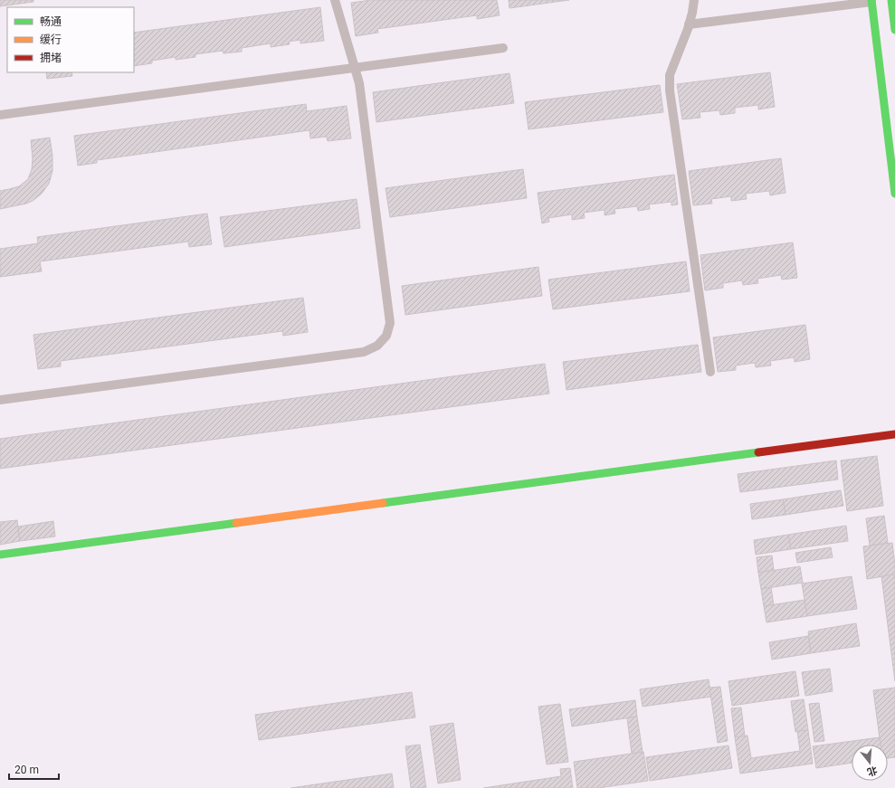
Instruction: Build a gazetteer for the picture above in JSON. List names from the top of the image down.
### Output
{
  "legend": ["畅通", "缓行", "拥堵"],
  "scale_bar": "20 m",
  "north": "bottom"
}
